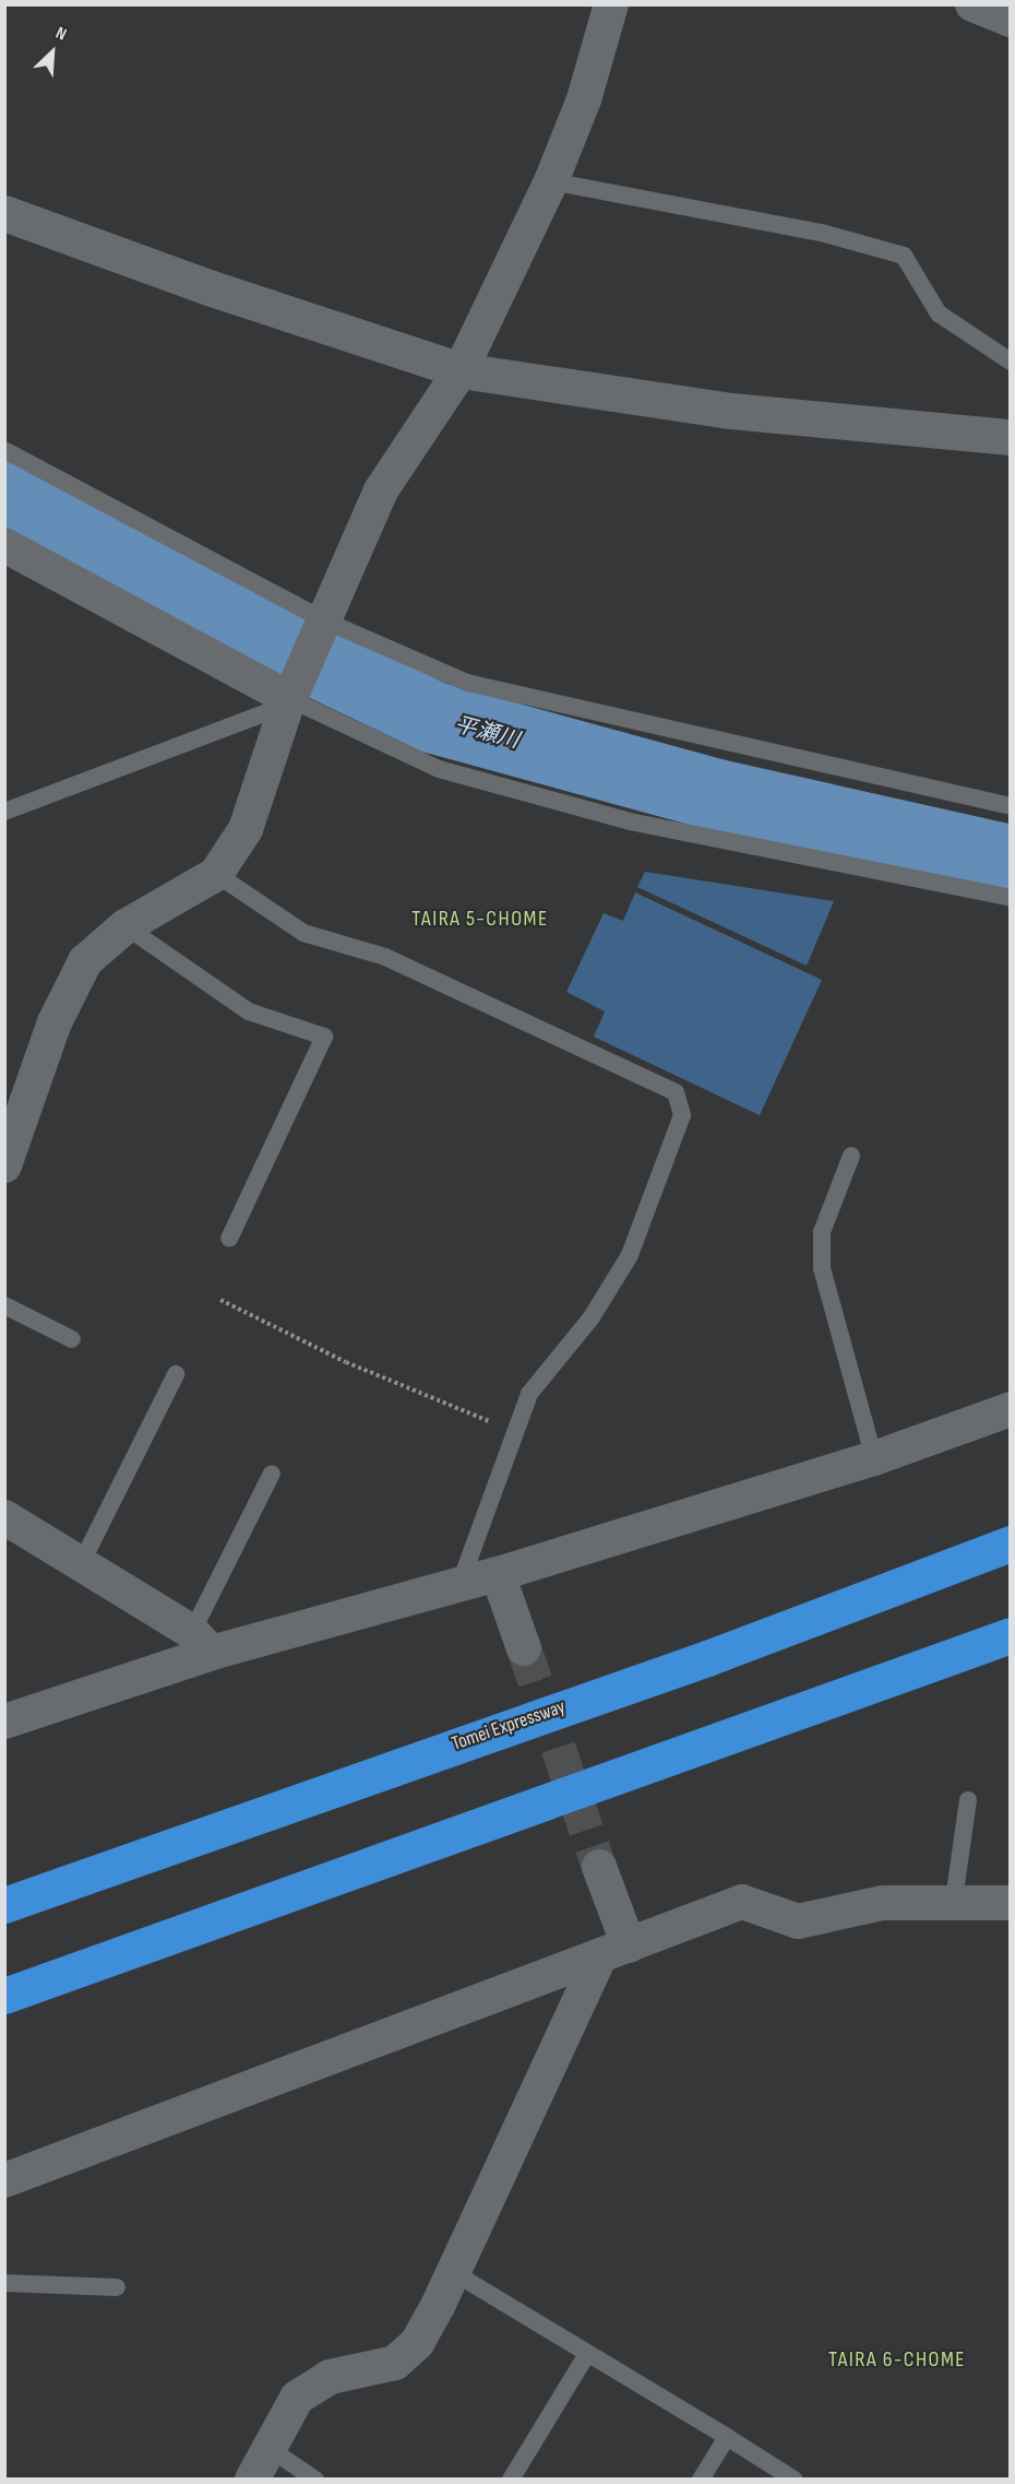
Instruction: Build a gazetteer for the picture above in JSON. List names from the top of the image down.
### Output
{
  "streets": {
    "highway": ["Tomei Expressway"]
  },
  "districts": ["TAIRA 5-CHOME", "TAIRA 6-CHOME"],
  "water": ["平瀬川"],
  "north": "top right"
}
